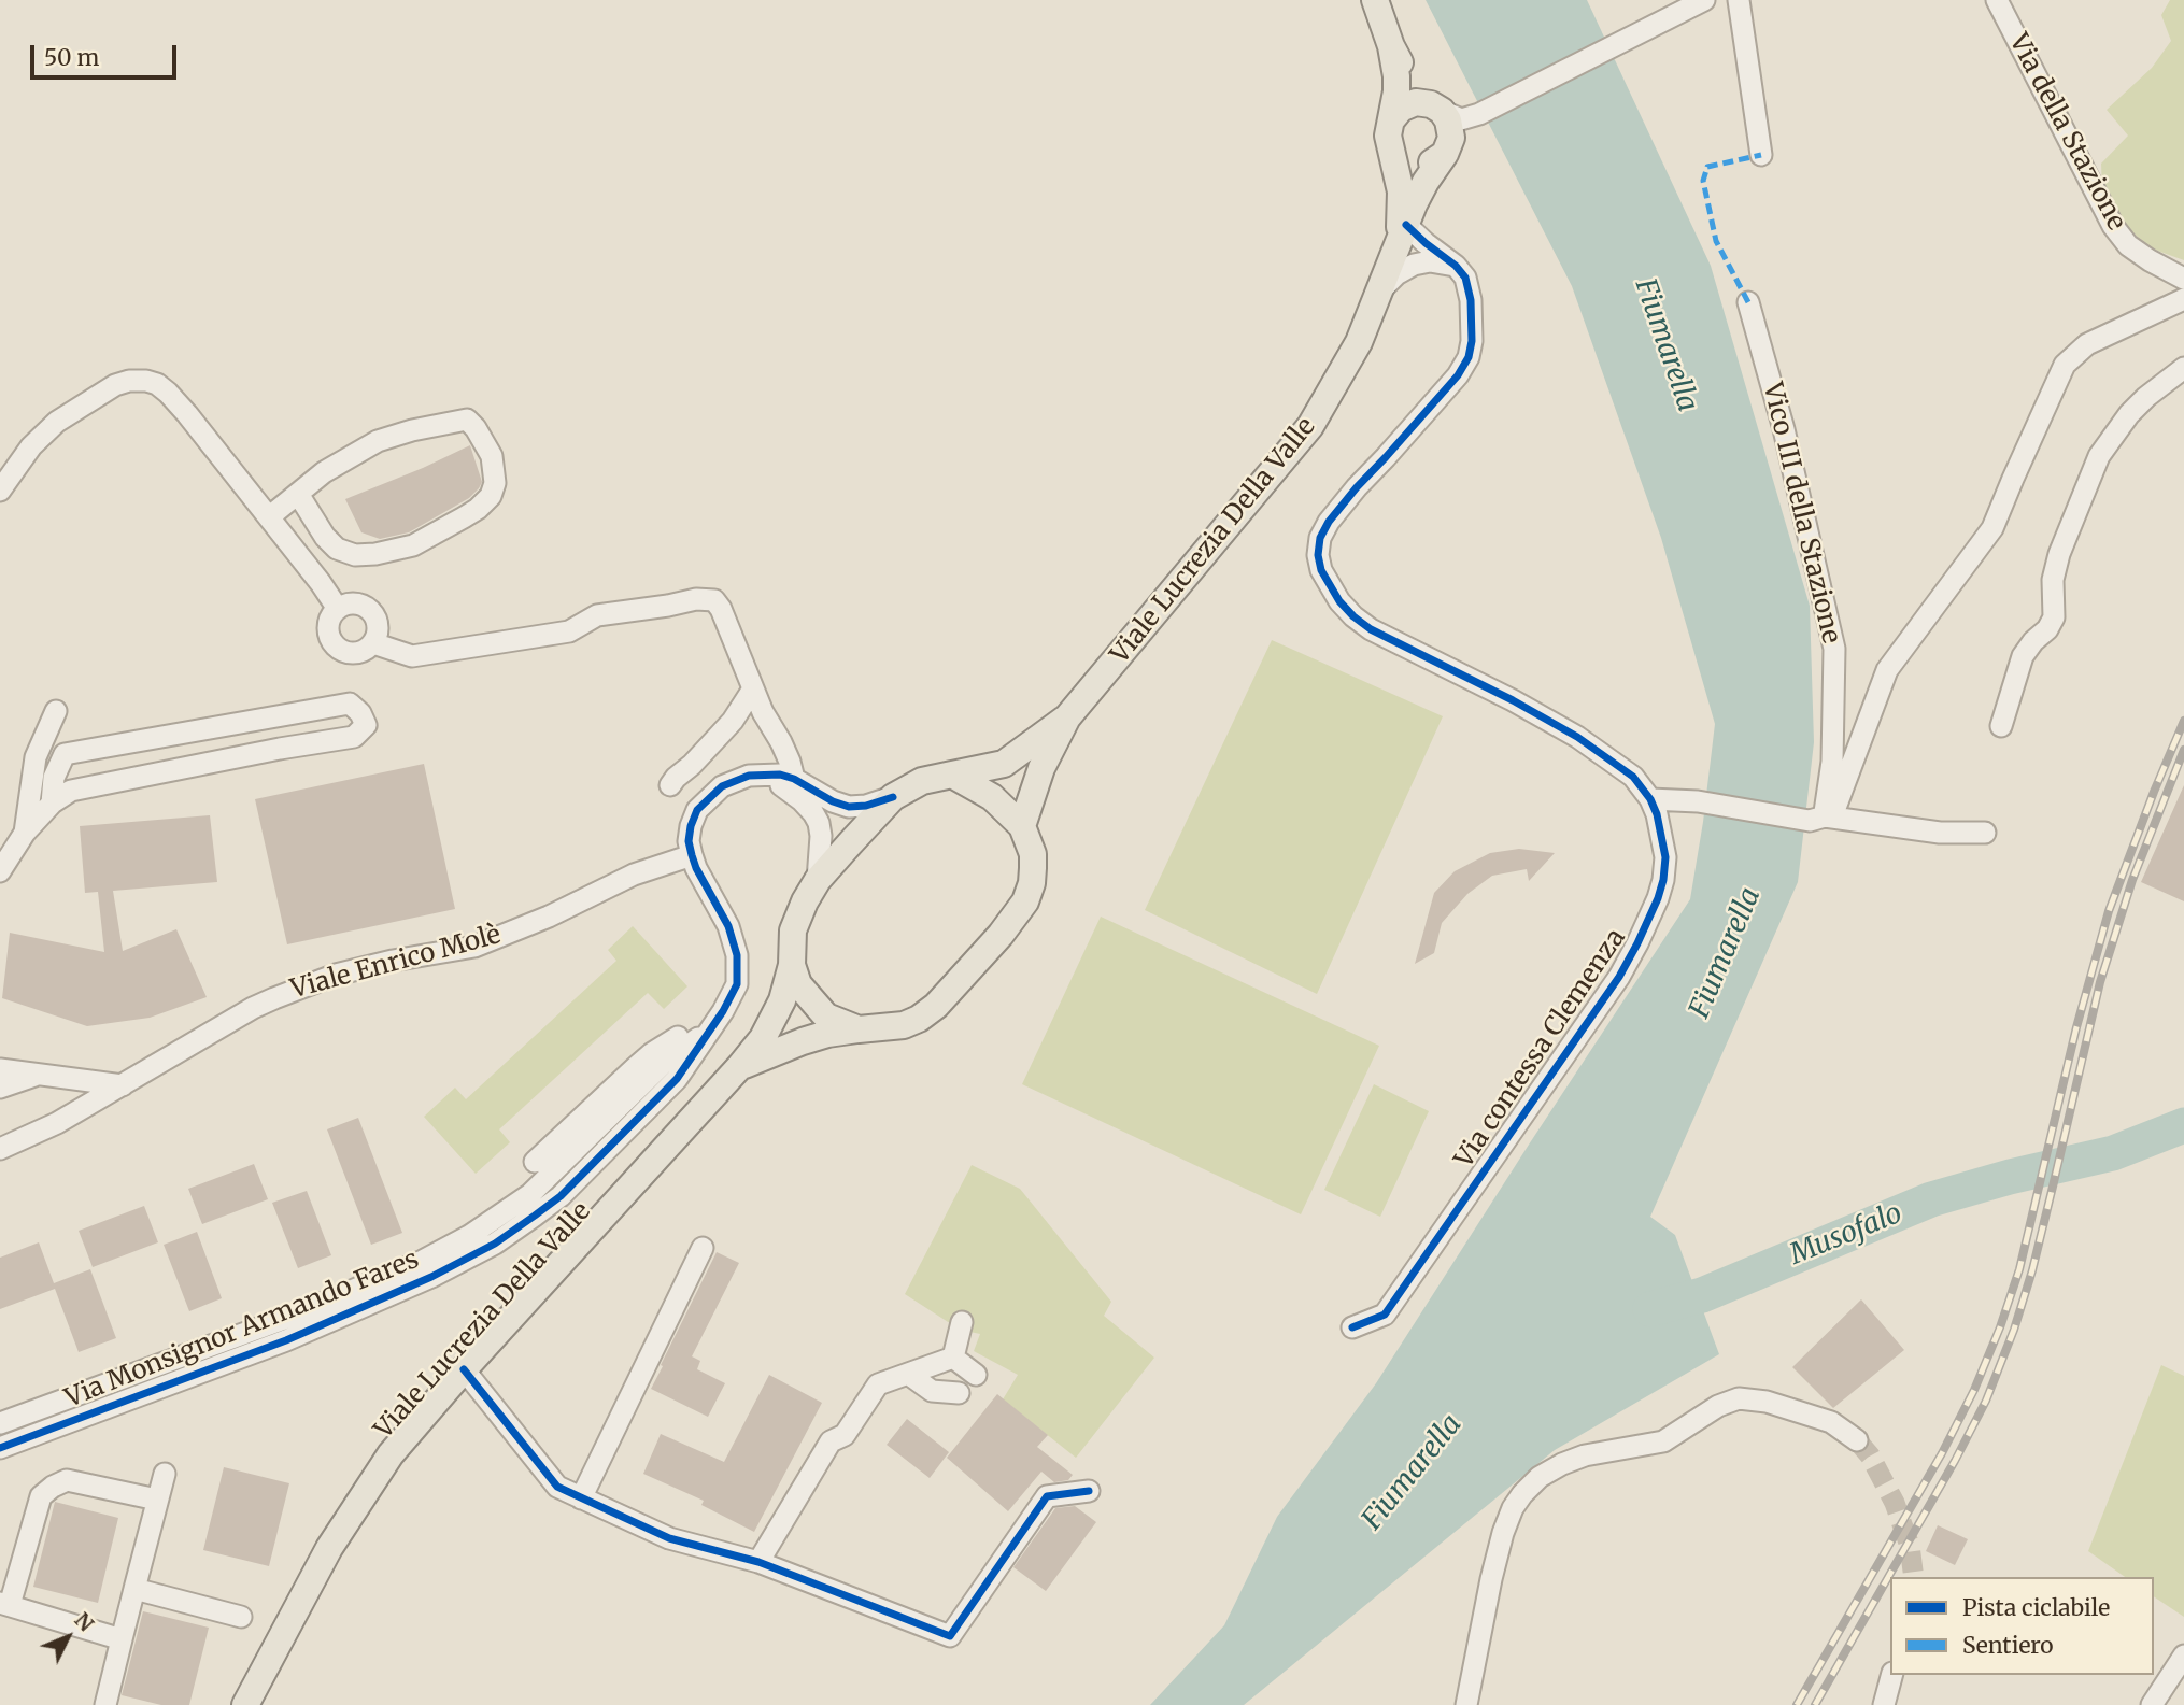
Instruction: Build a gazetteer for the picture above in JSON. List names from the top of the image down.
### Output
{
  "streets": {
    "main road": ["Viale Lucrezia Della Valle"],
    "street": [
      "Via della Stazione",
      "Vico III della Stazione",
      "Viale Enrico Molè",
      "Via contessa Clemenza",
      "Via Monsignor Armando Fares"
    ]
  },
  "crossings": [
    ["Viale Enrico Molè", "Via Monsignor Armando Fares"]
  ],
  "water": ["Fiumarella", "Musofalo"],
  "legend": ["Pista ciclabile", "Sentiero"],
  "scale_bar": "50 m",
  "north": "top right"
}
